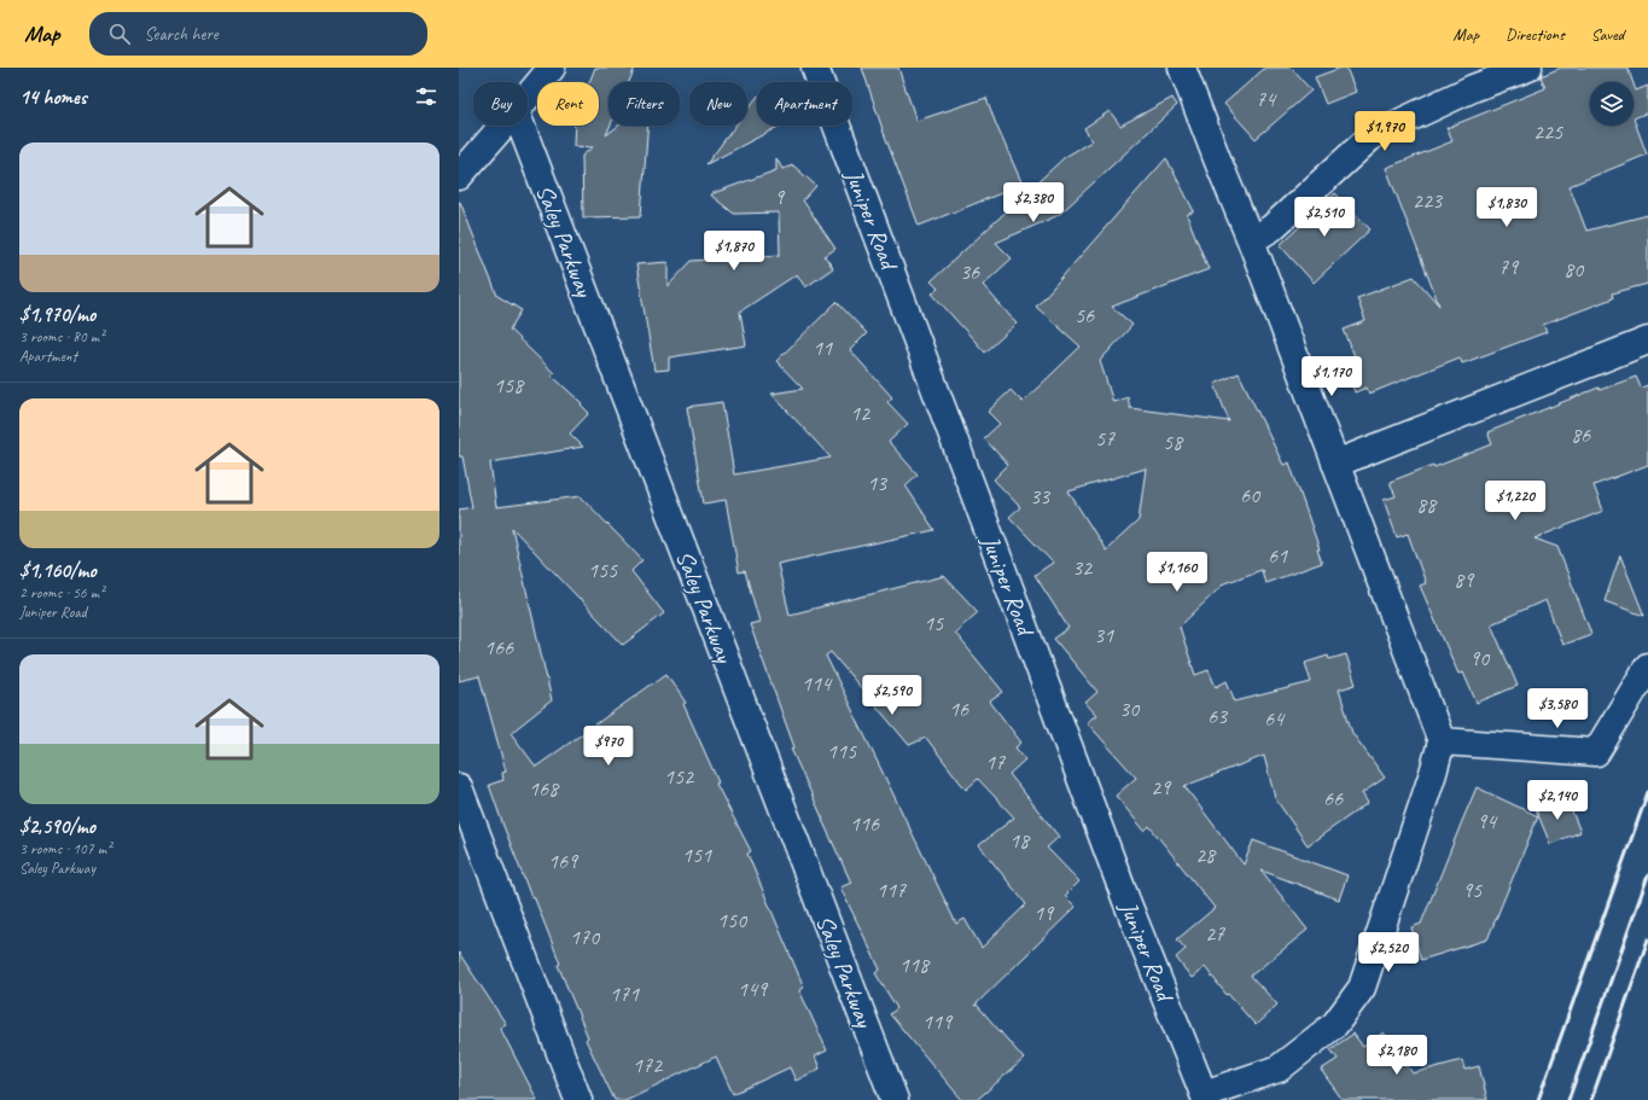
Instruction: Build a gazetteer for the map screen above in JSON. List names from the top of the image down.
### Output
{
  "streets": {
    "street": ["Juniper Road", "Saley Parkway"]
  },
  "house_numbers": [
    "74",
    "225",
    "9",
    "223",
    "79",
    "80",
    "36",
    "56",
    "11",
    "158",
    "12",
    "86",
    "57",
    "58",
    "13",
    "60",
    "33",
    "88",
    "61",
    "32",
    "155",
    "89",
    "15",
    "31",
    "166",
    "90",
    "114",
    "16",
    "30",
    "63",
    "64",
    "115",
    "17",
    "152",
    "29",
    "168",
    "66",
    "94",
    "116",
    "18",
    "151",
    "28",
    "169",
    "117",
    "95",
    "19",
    "150",
    "27",
    "170",
    "118",
    "149",
    "171",
    "119",
    "172"
  ],
  "page": {
    "header": "Map",
    "search": "Search here",
    "nav": ["Map", "Directions", "Saved"],
    "heading": "14 homes",
    "chip": [
      "Buy",
      "Rent",
      "Filters",
      "New",
      "Apartment"
    ],
    "price": [
      "$1,970",
      "$2,380",
      "$1,830",
      "$2,510",
      "$1,870",
      "$1,170",
      "$1,220",
      "$1,160",
      "$2,590",
      "$3,580",
      "$970",
      "$2,140",
      "$2,520",
      "$2,180"
    ],
    "list": [
      {
        "name": "$1,970/mo",
        "note": "3 rooms · 80 m² · Apartment"
      },
      {
        "name": "$1,160/mo",
        "note": "2 rooms · 56 m² · Juniper Road"
      },
      {
        "name": "$2,590/mo",
        "note": "3 rooms · 107 m² · Saley Parkway"
      }
    ]
  }
}
